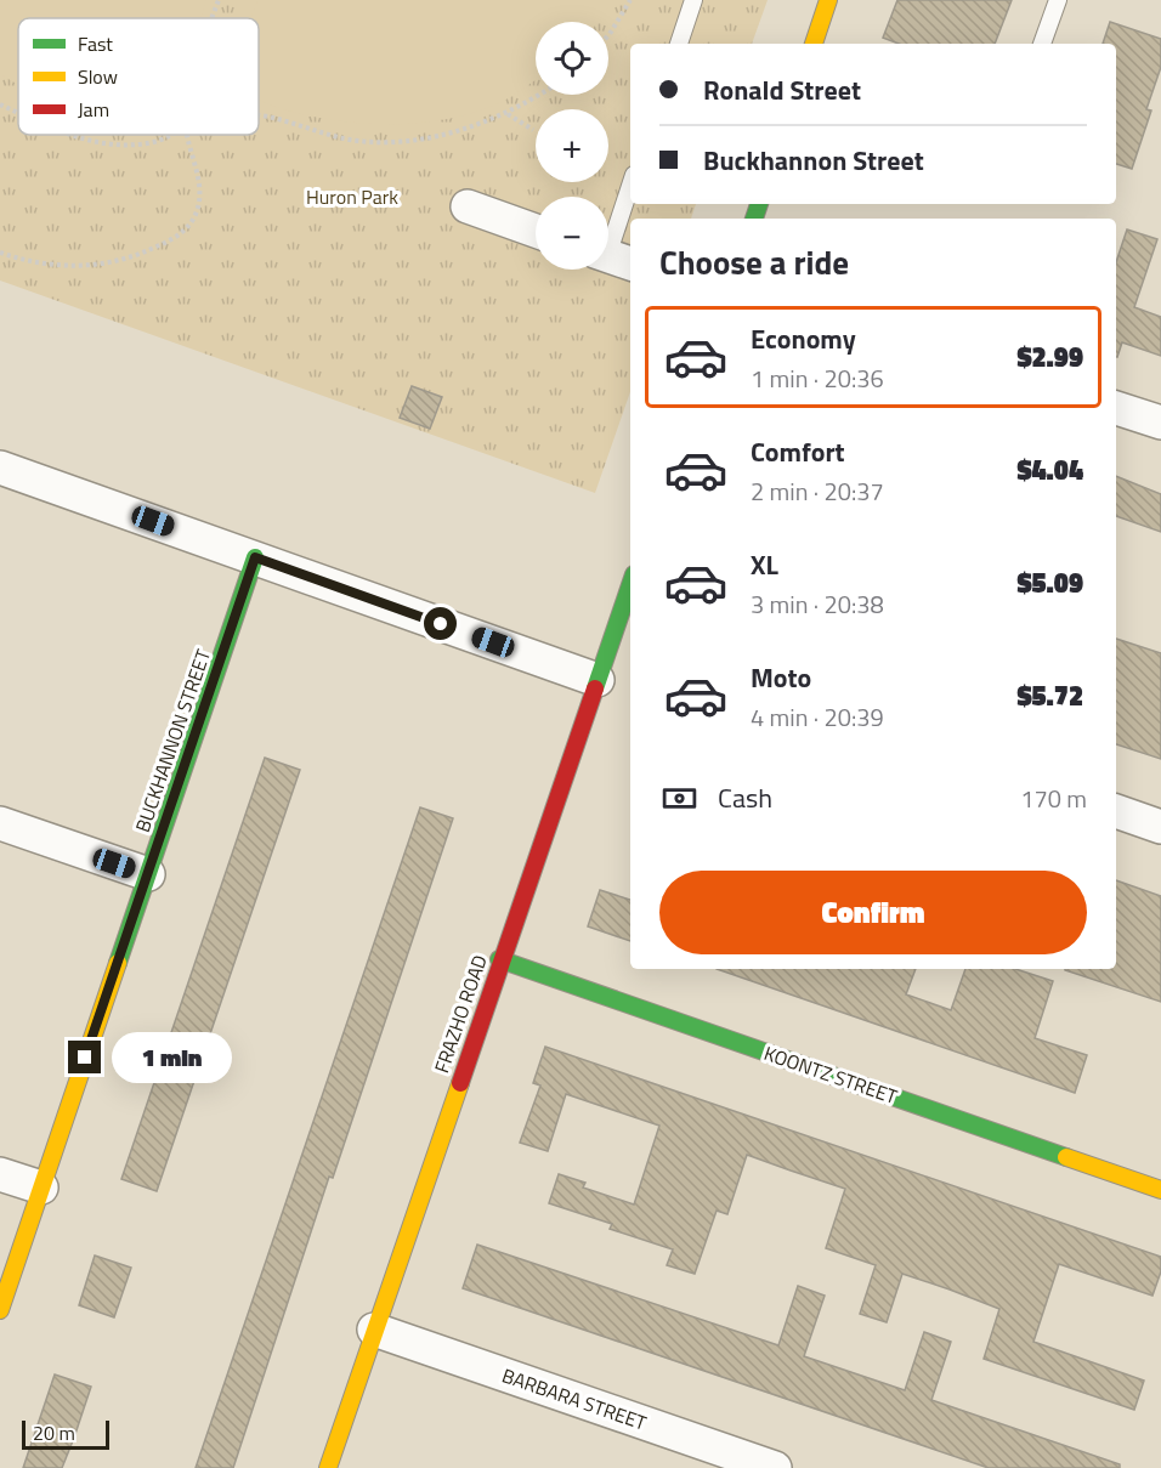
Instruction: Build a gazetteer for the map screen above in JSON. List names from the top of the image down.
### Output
{
  "streets": {
    "street": [
      "BUCKHANNON STREET",
      "FRAZHO ROAD",
      "KOONTZ STREET",
      "BARBARA STREET"
    ]
  },
  "crossings": [
    ["FRAZHO ROAD", "KOONTZ STREET"],
    ["FRAZHO ROAD", "BARBARA STREET"]
  ],
  "parks": ["Huron Park"],
  "legend": ["Fast", "Slow", "Jam"],
  "scale_bar": "20 m",
  "page": {
    "map_buttons": ["+", "−"],
    "banner": ["Ronald Street", "Buckhannon Street"],
    "heading": "Choose a ride",
    "list": [
      {
        "name": "Economy",
        "note": "1 min · 20:36",
        "value": "$2.99"
      },
      {
        "name": "Comfort",
        "note": "2 min · 20:37",
        "value": "$4.04"
      },
      {
        "name": "XL",
        "note": "3 min · 20:38",
        "value": "$5.09"
      },
      {
        "name": "Moto",
        "note": "4 min · 20:39",
        "value": "$5.72"
      }
    ],
    "pay": ["Cash", "170 m"],
    "buttons": "Confirm",
    "bubble": "1 min",
    "scale": "20 m"
  }
}
